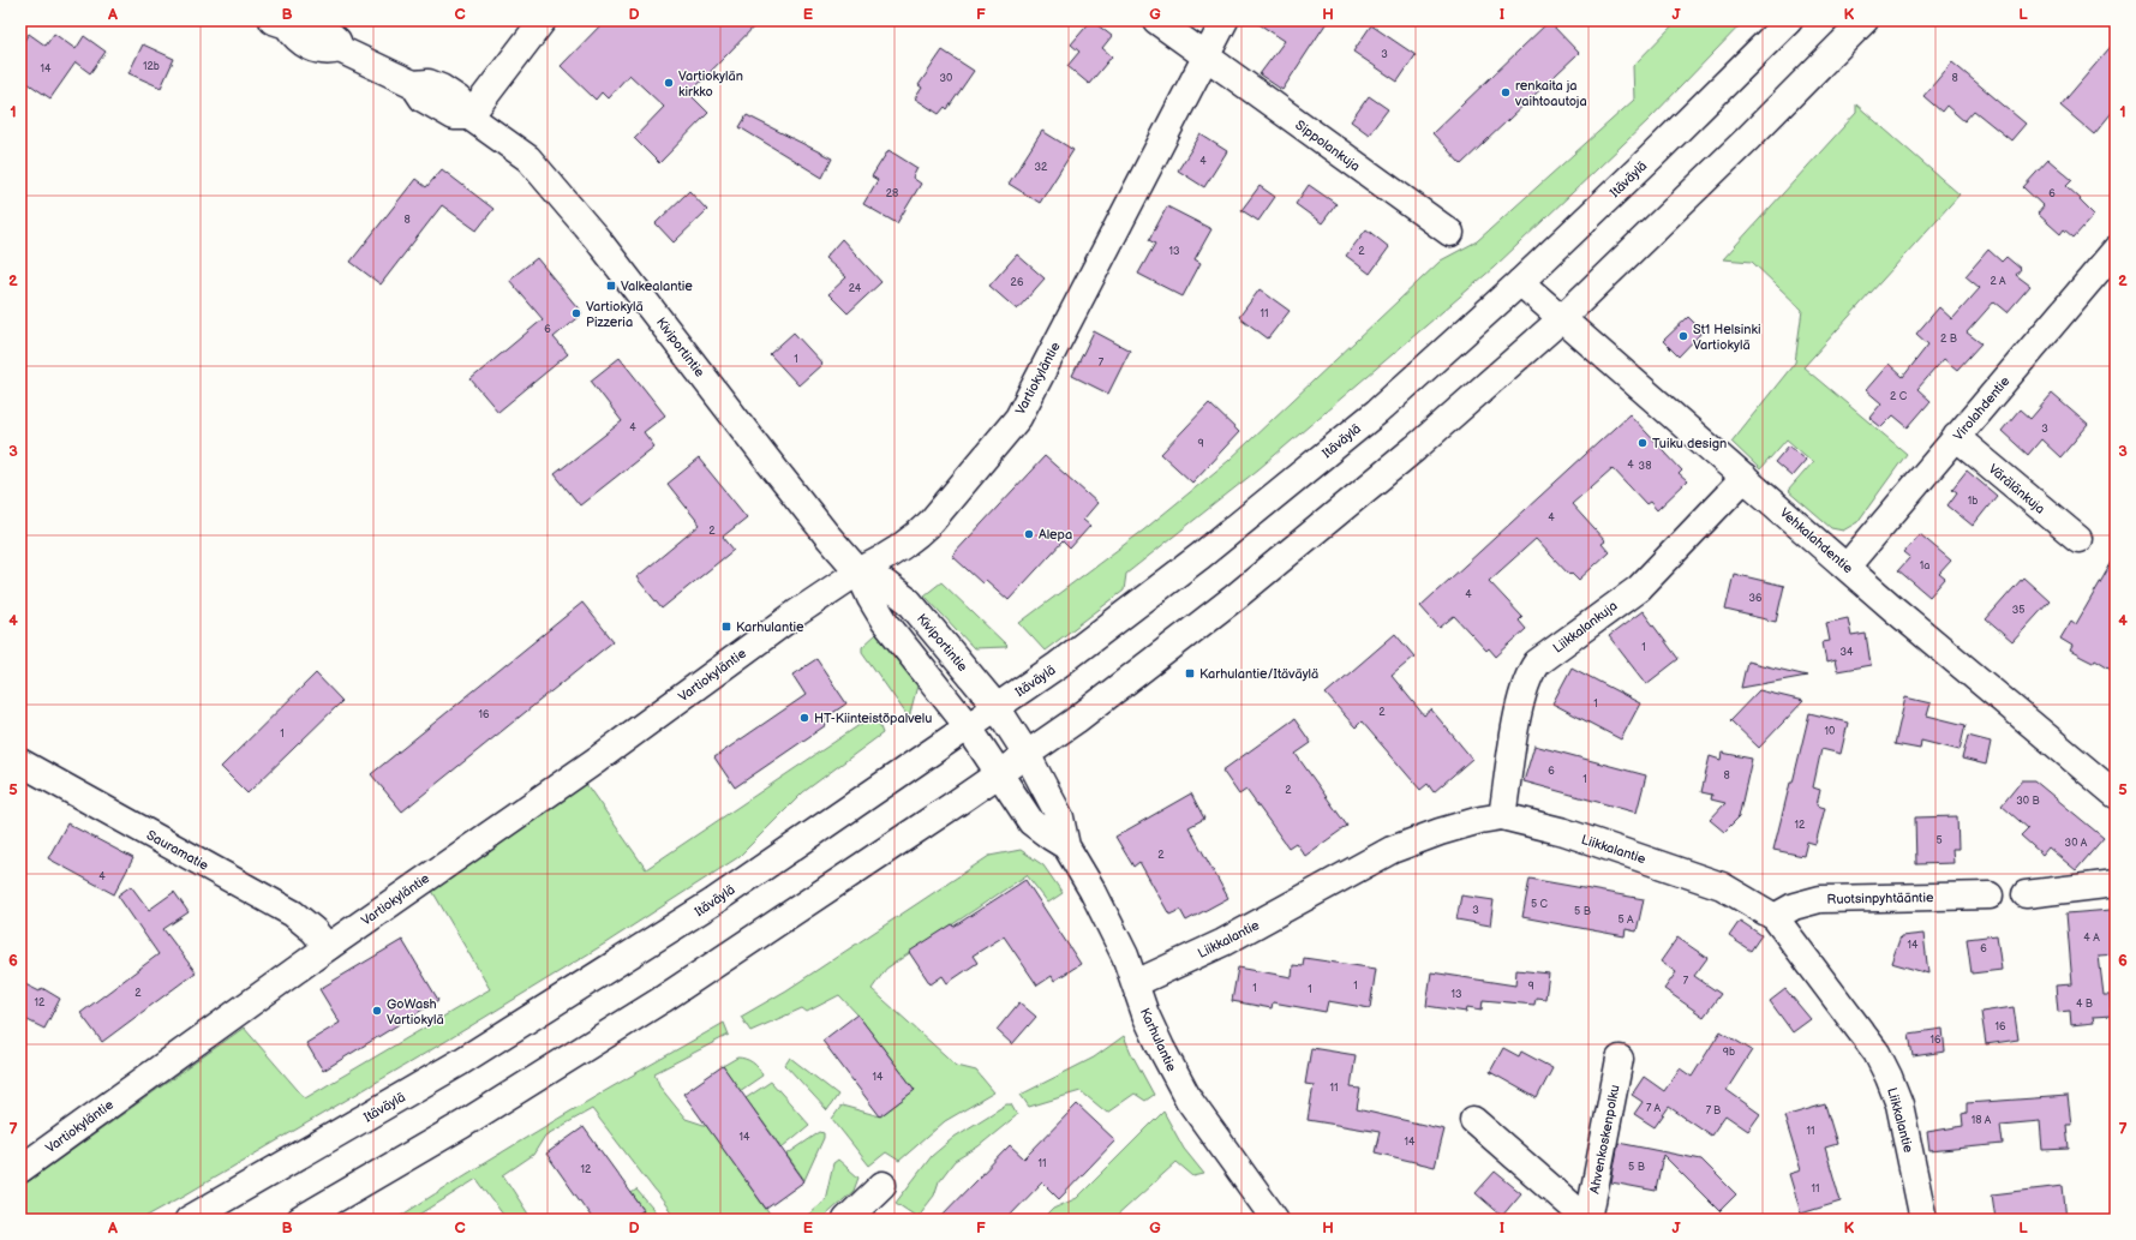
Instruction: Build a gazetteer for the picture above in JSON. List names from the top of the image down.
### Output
{
  "streets": {
    "main road": [
      "Sippolankuja",
      "Itäväylä",
      "Kiviportintie",
      "Vartiokyläntie",
      "Virolahdentie",
      "Värälänkuja",
      "Vehkalahdentie",
      "Liikkalankuja",
      "Liikkalantie",
      "Sauramatie",
      "Ruotsinpyhtääntie",
      "Karhulantie",
      "Ahvenkoskenpolku"
    ]
  },
  "crossings": [
    ["Sippolankuja", "Vartiokyläntie"],
    ["Itäväylä", "Kiviportintie"],
    ["Itäväylä", "Vehkalahdentie"],
    ["Itäväylä", "Karhulantie"],
    ["Kiviportintie", "Vartiokyläntie"],
    ["Kiviportintie", "Karhulantie"],
    ["Vartiokyläntie", "Sauramatie"],
    ["Virolahdentie", "Värälänkuja"],
    ["Virolahdentie", "Vehkalahdentie"],
    ["Vehkalahdentie", "Liikkalankuja"],
    ["Liikkalankuja", "Liikkalantie"],
    ["Liikkalantie", "Ruotsinpyhtääntie"],
    ["Liikkalantie", "Karhulantie"]
  ],
  "places": {
    "other": [
      "Vartiokylän kirkko",
      "renkaita ja vaihtoautoja",
      "Vartiokylä Pizzeria",
      "St1 Helsinki Vartiokylä",
      "Tuiku design",
      "Alepa",
      "HT-Kiinteistöpalvelu",
      "GoWash Vartiokylä"
    ],
    "transit": ["Valkealantie", "Karhulantie", "Karhulantie/Itäväylä"]
  },
  "house_numbers": [
    "3",
    "12b",
    "14",
    "30",
    "8",
    "4",
    "32",
    "28",
    "6",
    "8",
    "13",
    "2",
    "2 A",
    "26",
    "24",
    "11",
    "6",
    "2 B",
    "1",
    "7",
    "2 C",
    "4",
    "3",
    "9",
    "4",
    "38",
    "1b",
    "4",
    "2",
    "1a",
    "4",
    "36",
    "35",
    "1",
    "34",
    "1",
    "2",
    "16",
    "10",
    "1",
    "6",
    "8",
    "1",
    "2",
    "30 B",
    "12",
    "5",
    "30 A",
    "2",
    "4",
    "5 C",
    "3",
    "5 B",
    "5 A",
    "4 A",
    "14",
    "6",
    "7",
    "1",
    "9",
    "1",
    "1",
    "2",
    "13",
    "12",
    "4 B",
    "16",
    "16",
    "9b",
    "14",
    "11",
    "7 A",
    "7 B",
    "18 A",
    "11",
    "14",
    "14",
    "11",
    "5 B",
    "12",
    "11"
  ],
  "grid": {
    "columns": [
      "A",
      "B",
      "C",
      "D",
      "E",
      "F",
      "G",
      "H",
      "I",
      "J",
      "K",
      "L"
    ],
    "rows": [
      "1",
      "2",
      "3",
      "4",
      "5",
      "6",
      "7"
    ]
  }
}
